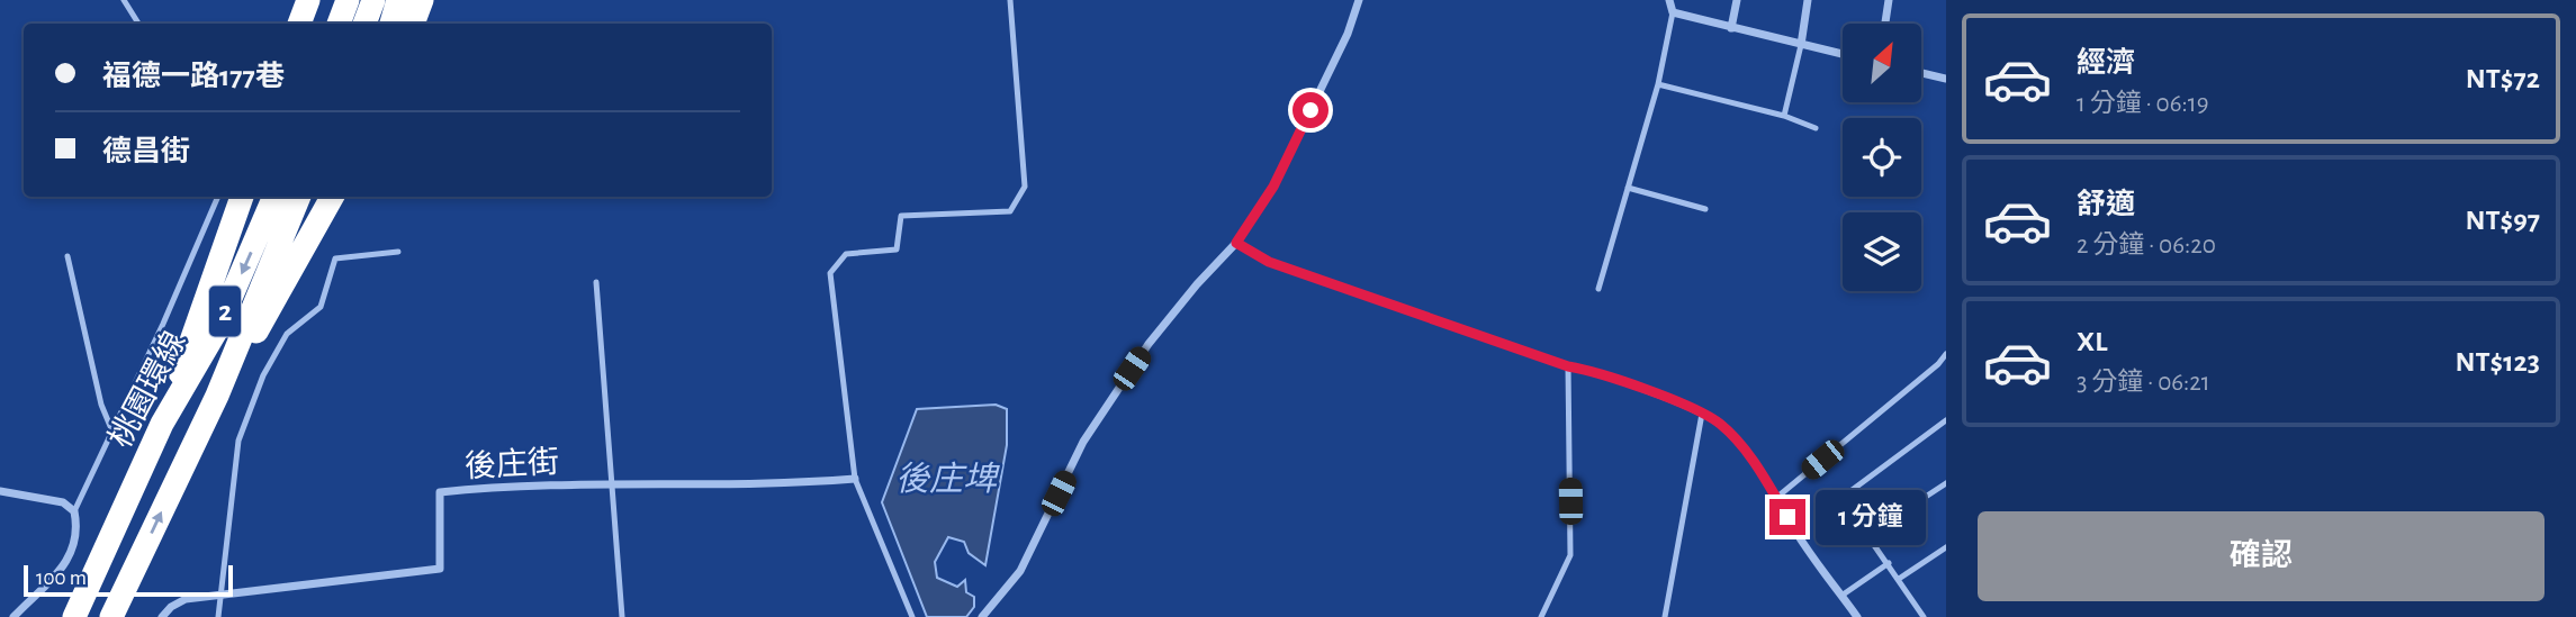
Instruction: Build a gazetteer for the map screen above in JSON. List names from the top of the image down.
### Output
{
  "streets": {
    "highway": ["2", "桃園環線"],
    "street": ["後庄街"]
  },
  "water": ["後庄埤"],
  "scale_bar": "100 m",
  "north": "top right",
  "page": {
    "list": [
      {
        "name": "經濟",
        "note": "1 分鐘 · 06:19",
        "value": "NT$72"
      },
      {
        "name": "舒適",
        "note": "2 分鐘 · 06:20",
        "value": "NT$97"
      },
      {
        "name": "XL",
        "note": "3 分鐘 · 06:21",
        "value": "NT$123"
      }
    ],
    "banner": ["福德一路177巷", "德昌街"],
    "bubble": "1 分鐘",
    "buttons": "確認",
    "scale": "100 m"
  }
}
